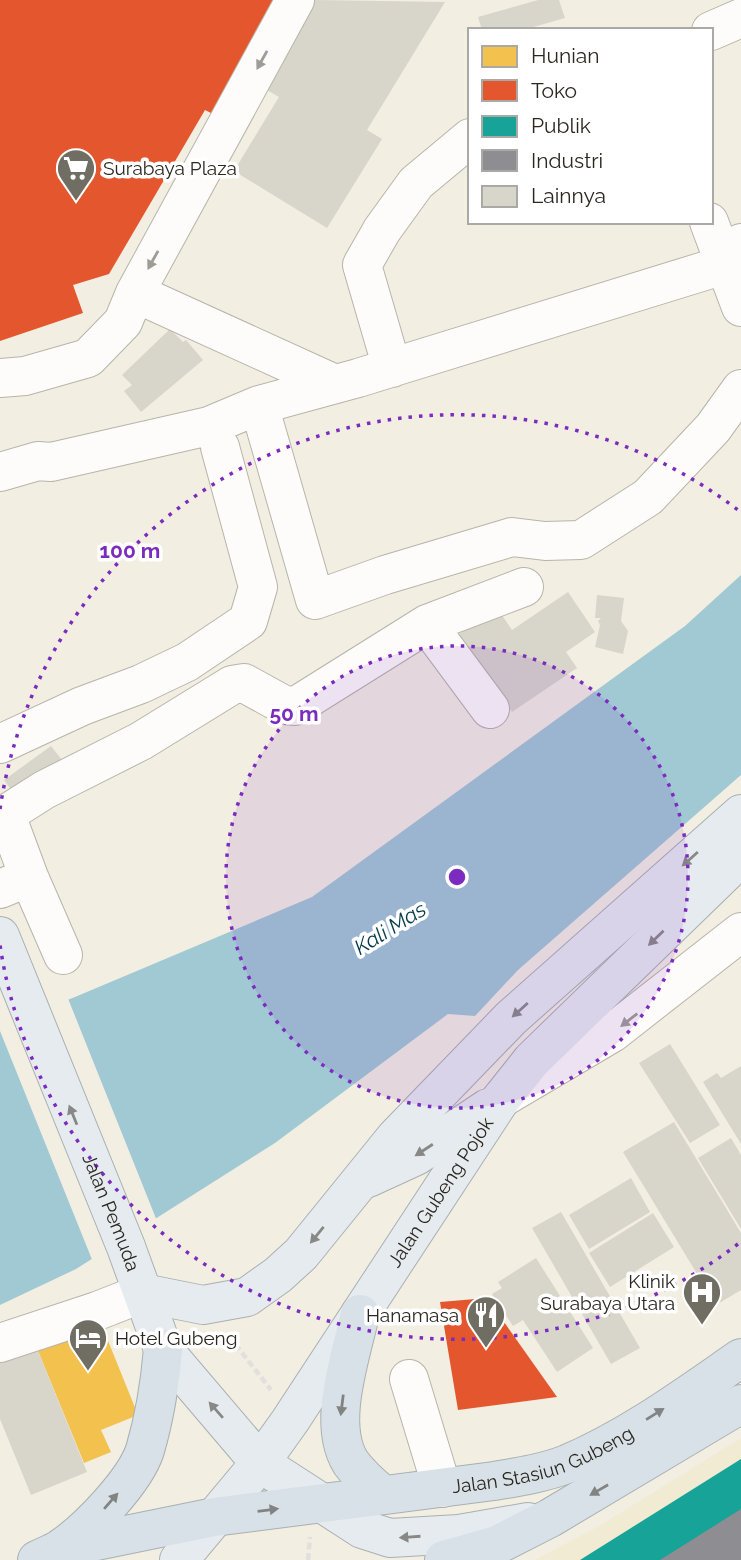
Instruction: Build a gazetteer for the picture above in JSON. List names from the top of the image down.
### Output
{
  "streets": {
    "highway": ["Jalan Stasiun Gubeng"],
    "main road": ["Jalan Gubeng Pojok", "Jalan Pemuda"]
  },
  "crossings": [
    ["Jalan Gubeng Pojok", "Jalan Pemuda"],
    ["Jalan Gubeng Pojok", "Jalan Stasiun Gubeng"],
    ["Jalan Pemuda", "Jalan Stasiun Gubeng"]
  ],
  "one_way": ["Jalan Pemuda"],
  "water": ["Kali Mas"],
  "places": {
    "supermarket": ["Surabaya Plaza"],
    "hospital": ["Klinik Surabaya Utara"],
    "restaurant": ["Hanamasa"],
    "hotel": ["Hotel Gubeng"]
  },
  "legend": [
    "Hunian",
    "Toko",
    "Publik",
    "Industri",
    "Lainnya"
  ],
  "rings": ["100 m", "50 m"]
}
